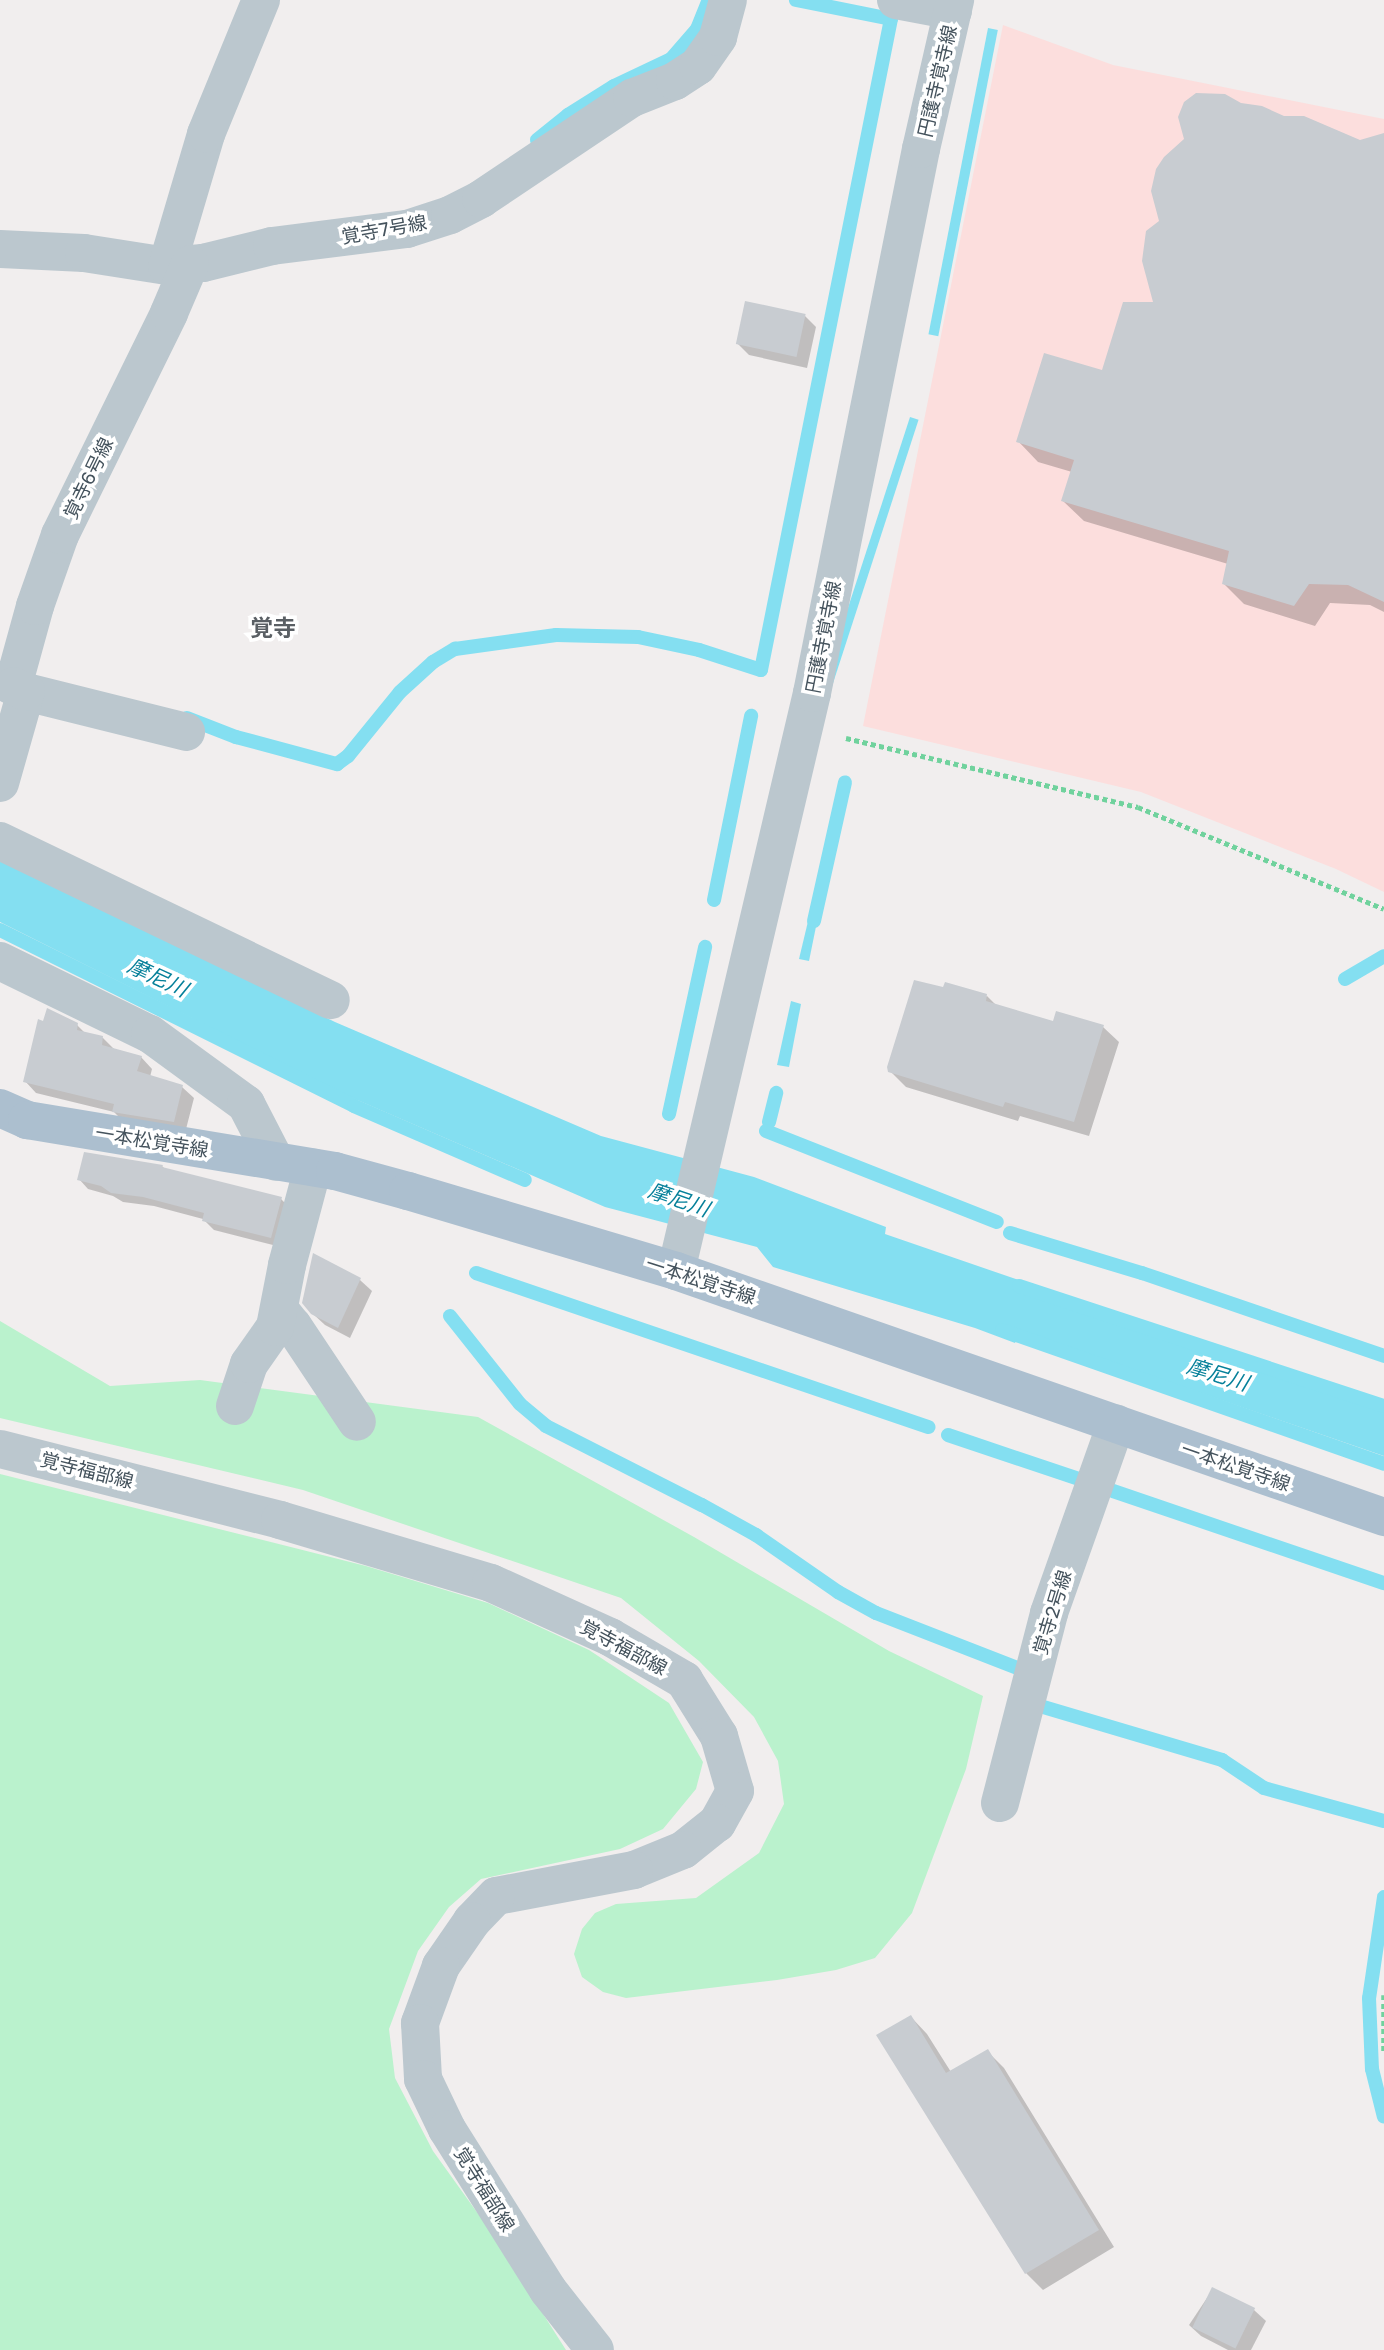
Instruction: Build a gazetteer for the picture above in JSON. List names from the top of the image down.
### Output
{
  "streets": {
    "main road": ["一本松覚寺線"],
    "street": [
      "円護寺覚寺線",
      "覚寺7号線",
      "覚寺6号線",
      "覚寺福部線",
      "覚寺2号線"
    ]
  },
  "crossings": [
    ["円護寺覚寺線", "一本松覚寺線"],
    ["覚寺7号線", "覚寺6号線"],
    ["一本松覚寺線", "覚寺2号線"]
  ],
  "districts": ["覚寺"],
  "water": ["摩尼川"]
}
